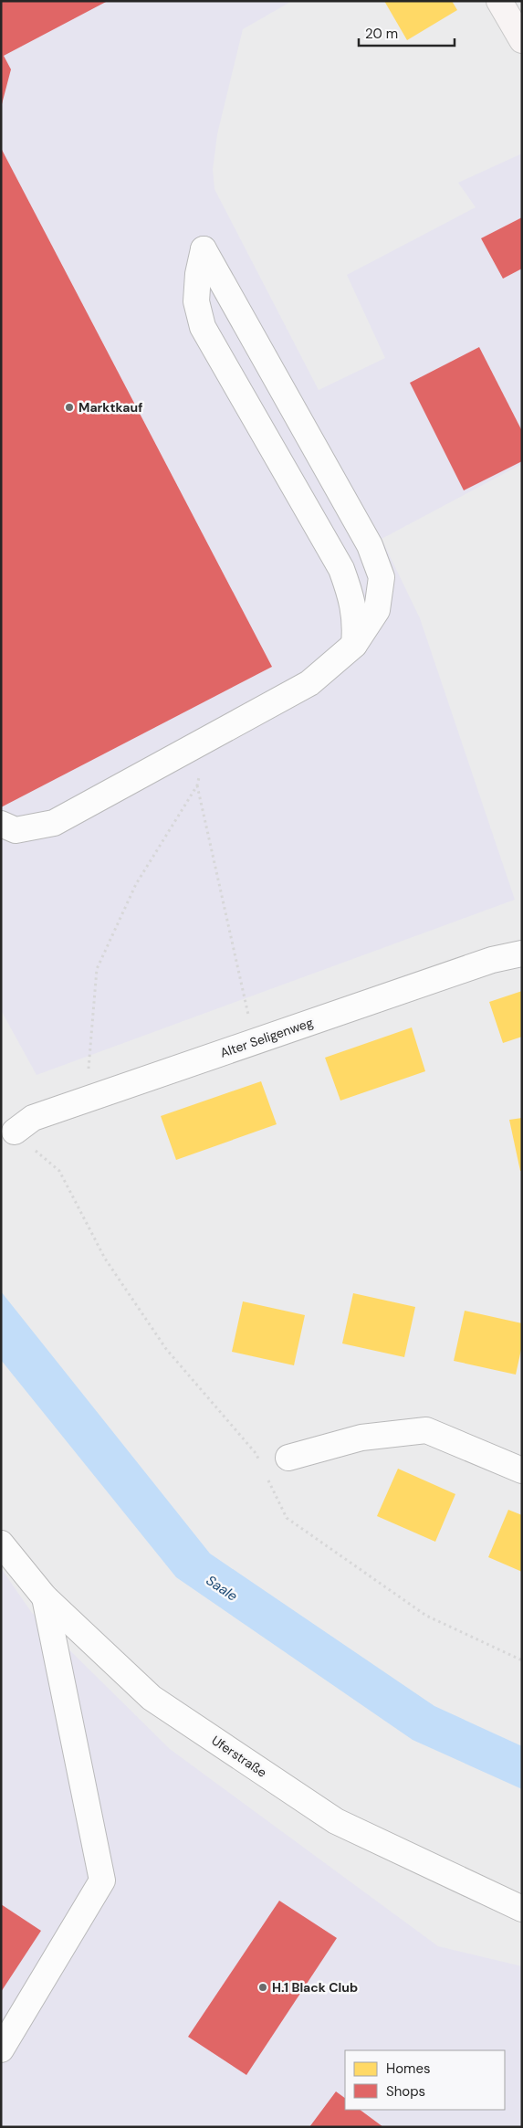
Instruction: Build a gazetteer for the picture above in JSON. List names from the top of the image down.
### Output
{
  "streets": {
    "street": ["Alter Seligenweg", "Uferstraße"]
  },
  "water": ["Saale"],
  "places": ["Marktkauf", "H.1 Black Club"],
  "legend": ["Homes", "Shops"],
  "scale_bar": "20 m"
}
